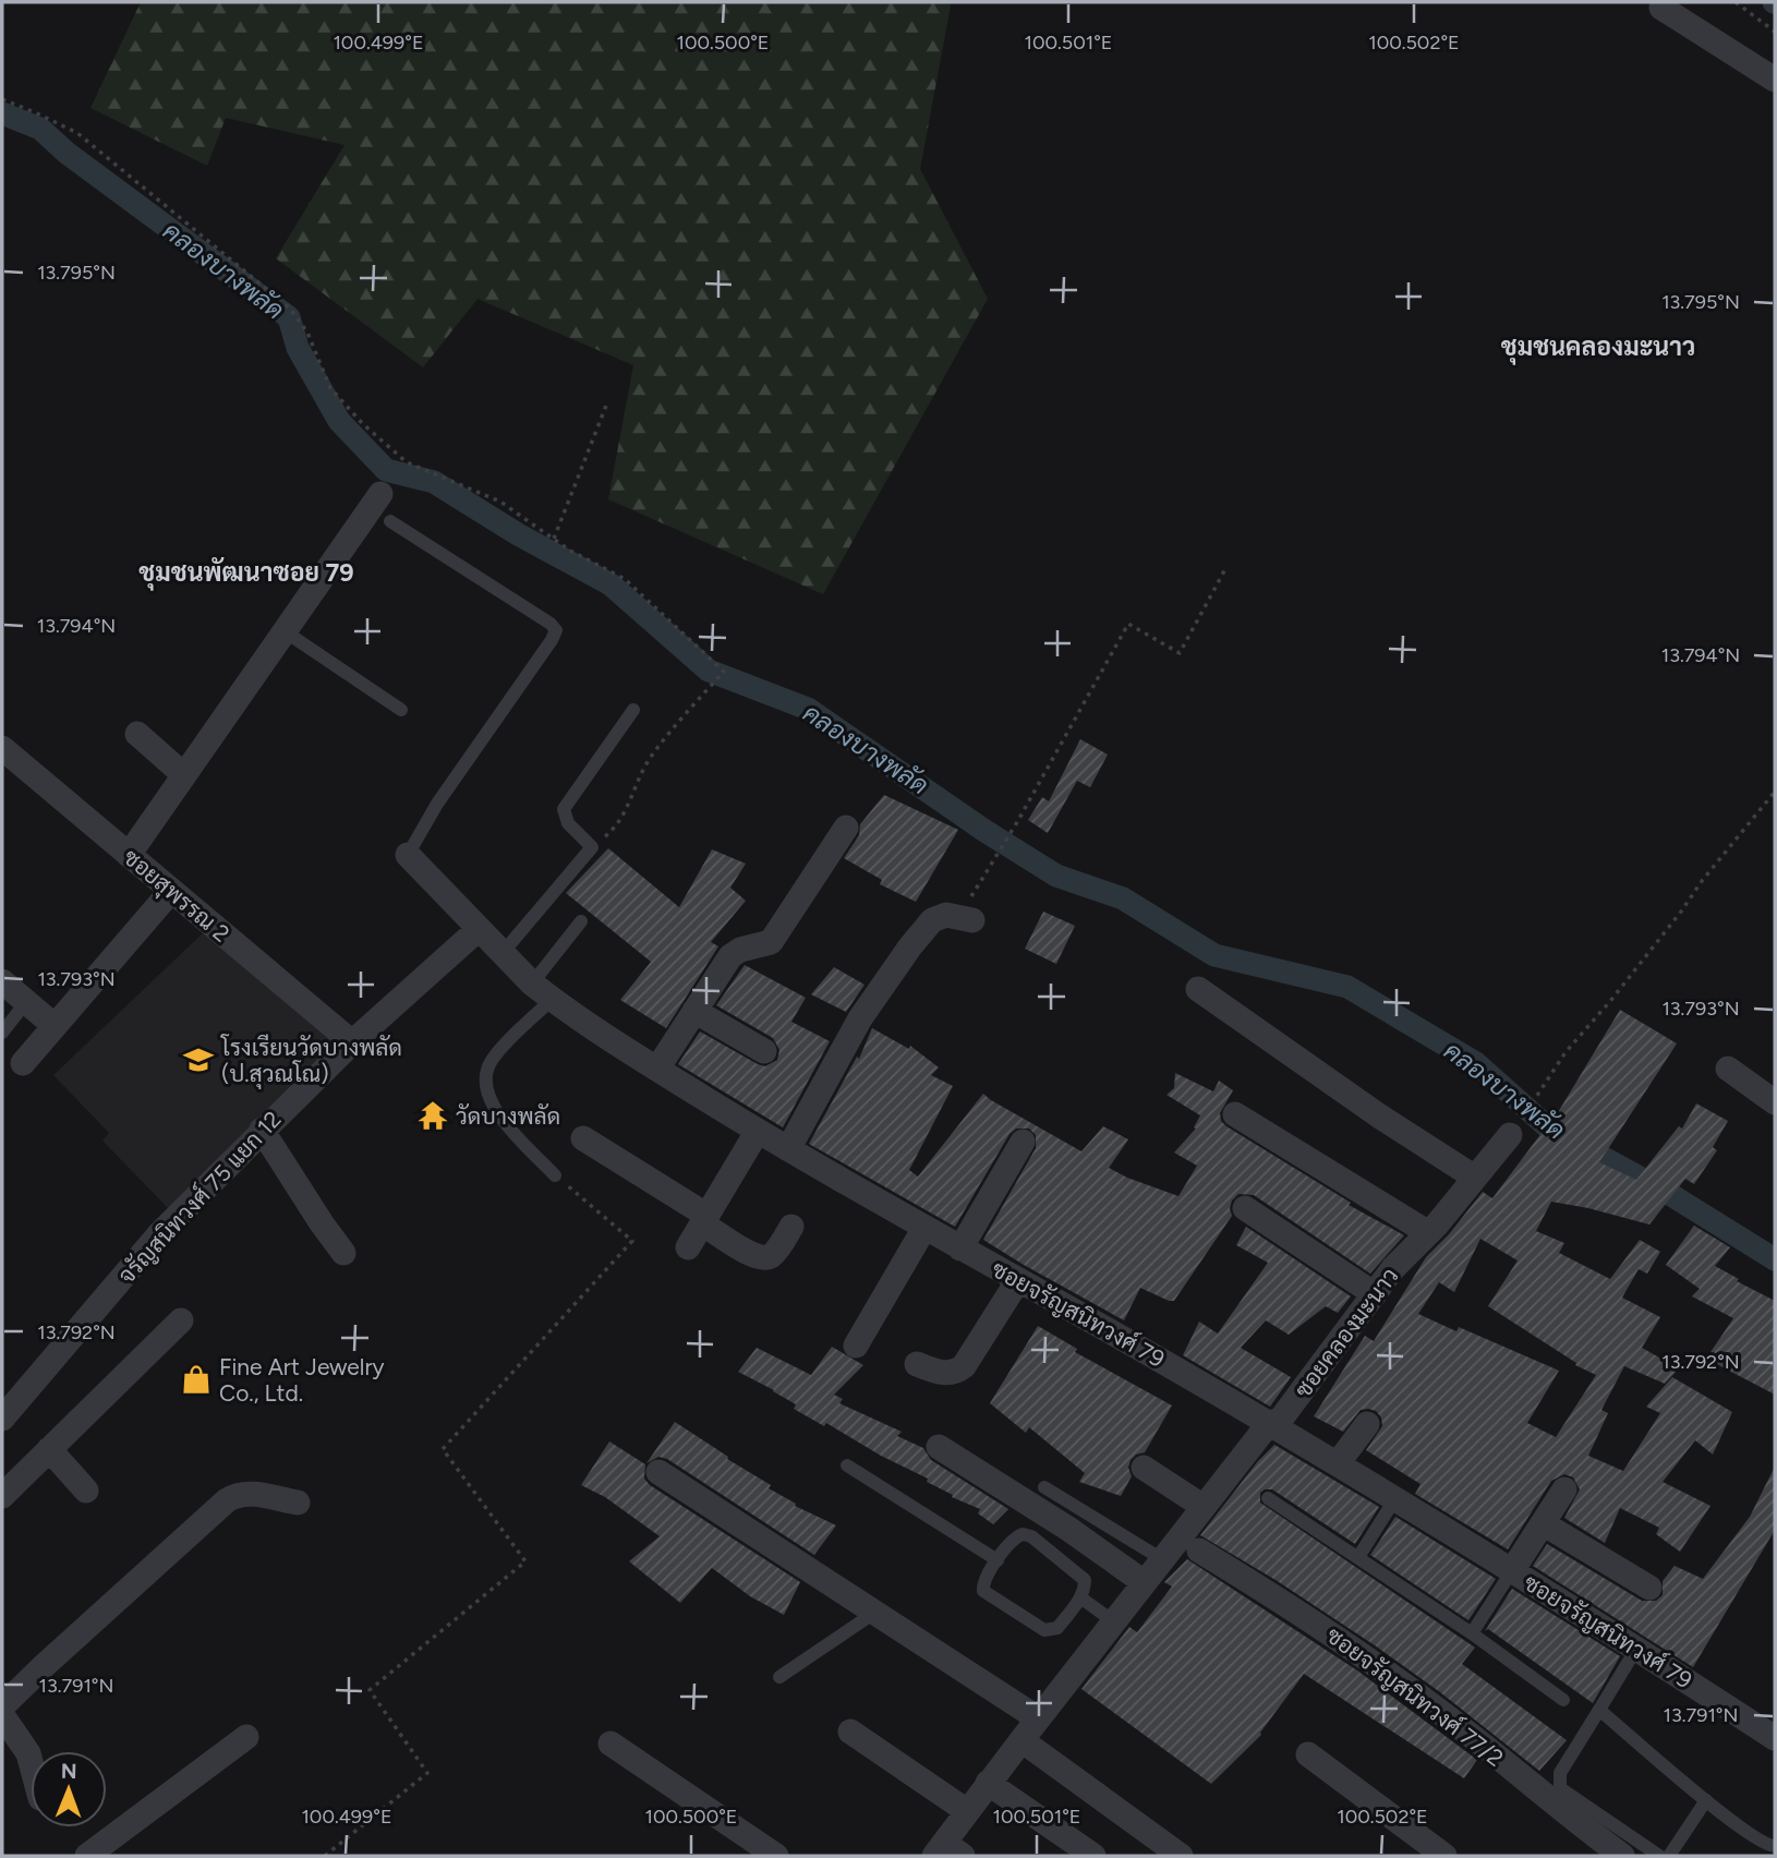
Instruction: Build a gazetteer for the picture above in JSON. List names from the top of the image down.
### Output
{
  "streets": {
    "street": [
      "ซอยสุพรรณ 2",
      "จรัญสนิทวงศ์ 75 แยก 12",
      "ซอยจรัญสนิทวงศ์ 79",
      "ซอยคลองมะนาว",
      "ซอยจรัญสนิทวงศ์ 77/2"
    ]
  },
  "crossings": [
    ["ซอยสุพรรณ 2", "จรัญสนิทวงศ์ 75 แยก 12"],
    ["จรัญสนิทวงศ์ 75 แยก 12", "ซอยจรัญสนิทวงศ์ 79"],
    ["ซอยจรัญสนิทวงศ์ 79", "ซอยคลองมะนาว"]
  ],
  "districts": ["ชุมชนคลองมะนาว", "ชุมชนพัฒนาซอย 79"],
  "water": ["คลองบางพลัด"],
  "places": {
    "school or university": ["โรงเรียนวัดบางพลัด (ป.สุวณโณ)"],
    "temple": ["วัดบางพลัด"],
    "shop": ["Fine Art Jewelry Co., Ltd."]
  },
  "north": "top",
  "coordinates": [
    "100.499°E",
    "100.500°E",
    "100.501°E",
    "100.502°E",
    "13.795°N",
    "13.794°N",
    "13.793°N",
    "13.792°N",
    "13.791°N"
  ]
}
